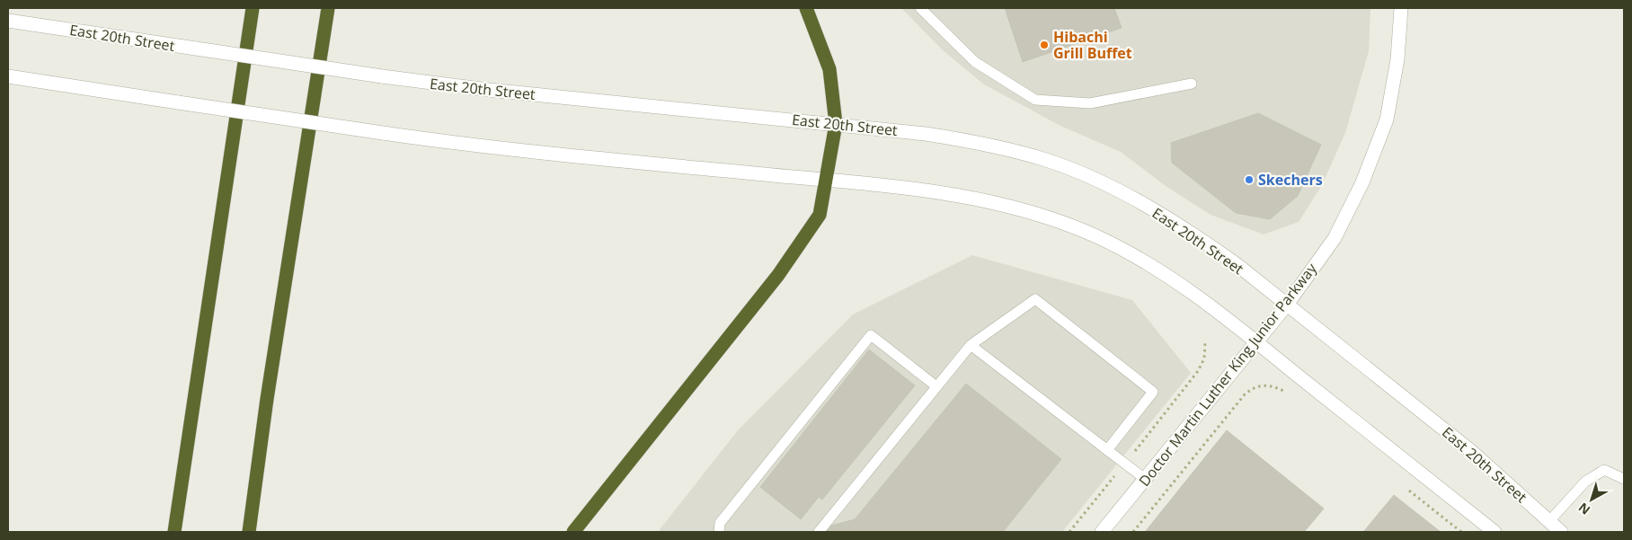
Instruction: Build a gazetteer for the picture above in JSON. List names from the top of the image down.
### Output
{
  "streets": {
    "street": ["East 20th Street", "Doctor Martin Luther King Junior Parkway"]
  },
  "crossings": [
    ["East 20th Street", "Doctor Martin Luther King Junior Parkway"]
  ],
  "places": ["Hibachi Grill Buffet", "Skechers"],
  "north": "bottom left"
}
